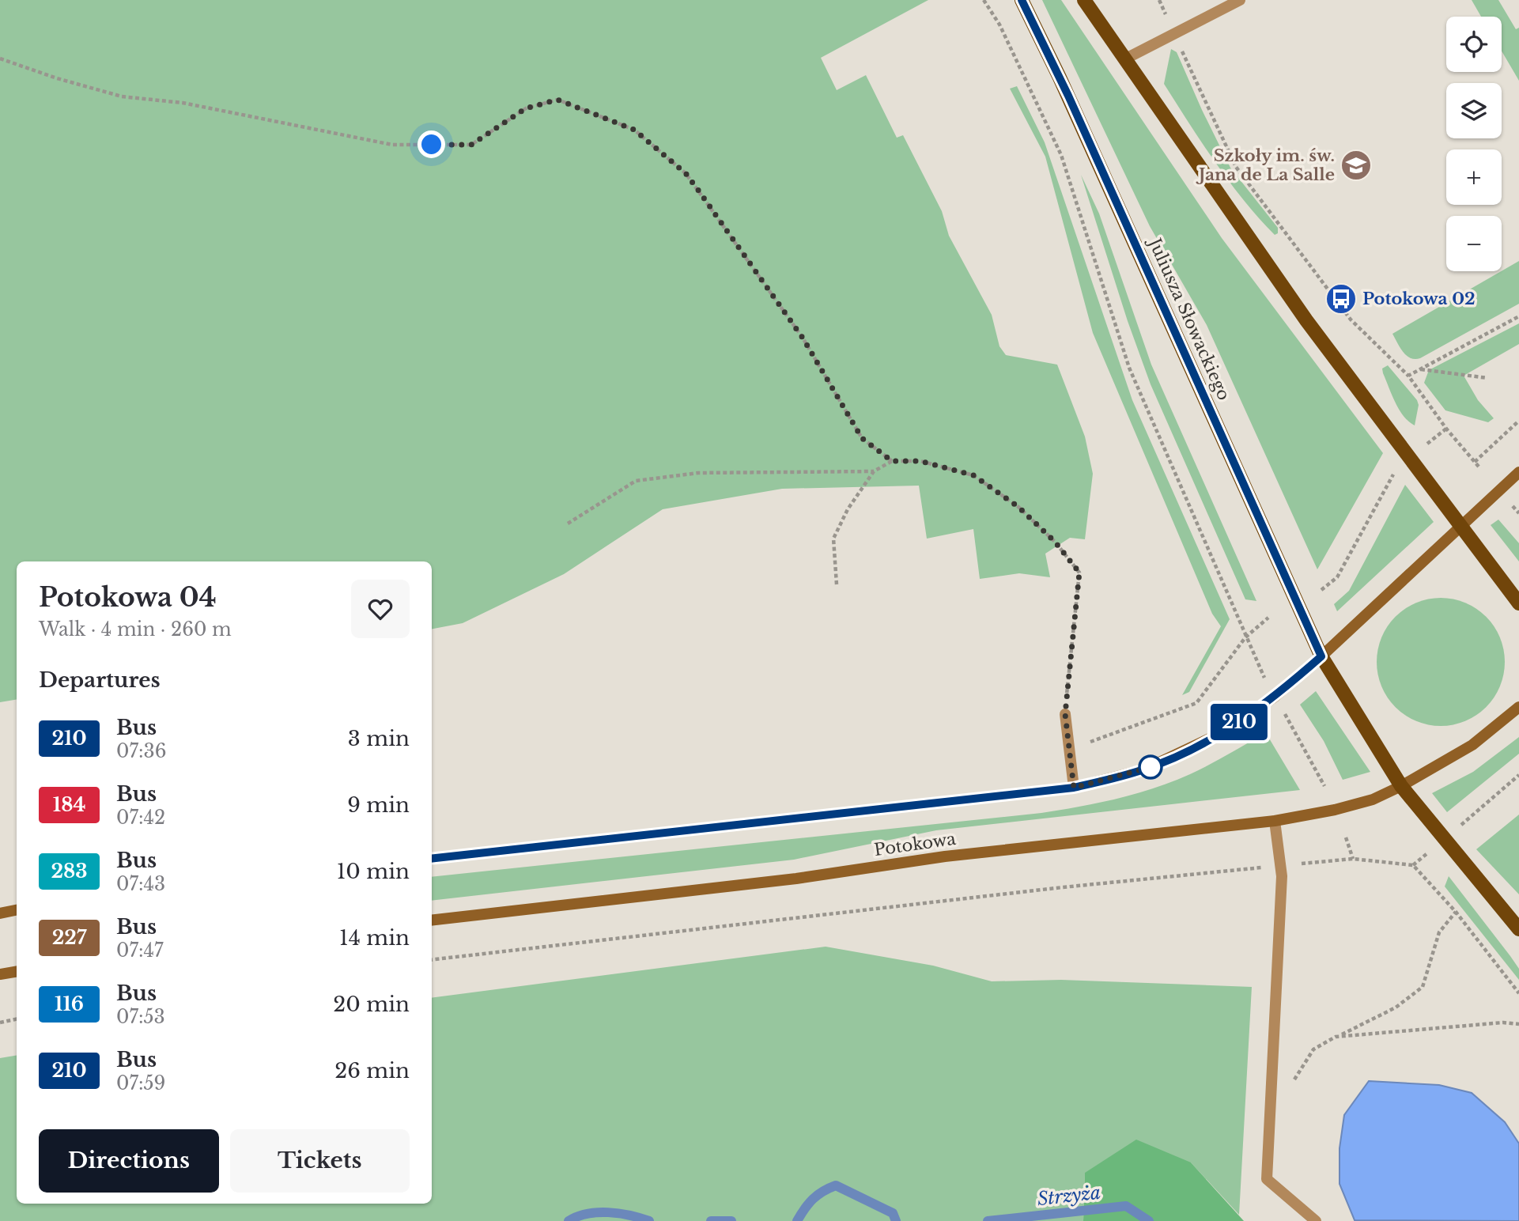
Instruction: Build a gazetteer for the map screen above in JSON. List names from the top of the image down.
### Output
{
  "streets": {
    "main road": ["Juliusza Słowackiego", "Potokowa"]
  },
  "crossings": [
    ["Juliusza Słowackiego", "Potokowa"]
  ],
  "water": ["Strzyża"],
  "places": {
    "school or university": ["Szkoły im. św. Jana de La Salle"],
    "bus stop": ["Potokowa 02"]
  },
  "lines": ["bus line 210"],
  "page": {
    "on_map": "210",
    "map_buttons": ["+", "−"],
    "heading": [
      ["Potokowa 04", "Walk · 4 min · 260 m"],
      "Departures"
    ],
    "list": [
      {
        "mark": "210",
        "name": "Bus",
        "note": "07:36",
        "value": "3 min"
      },
      {
        "mark": "184",
        "name": "Bus",
        "note": "07:42",
        "value": "9 min"
      },
      {
        "mark": "283",
        "name": "Bus",
        "note": "07:43",
        "value": "10 min"
      },
      {
        "mark": "227",
        "name": "Bus",
        "note": "07:47",
        "value": "14 min"
      },
      {
        "mark": "116",
        "name": "Bus",
        "note": "07:53",
        "value": "20 min"
      },
      {
        "mark": "210",
        "name": "Bus",
        "note": "07:59",
        "value": "26 min"
      }
    ],
    "buttons": ["Directions", "Tickets"]
  }
}
